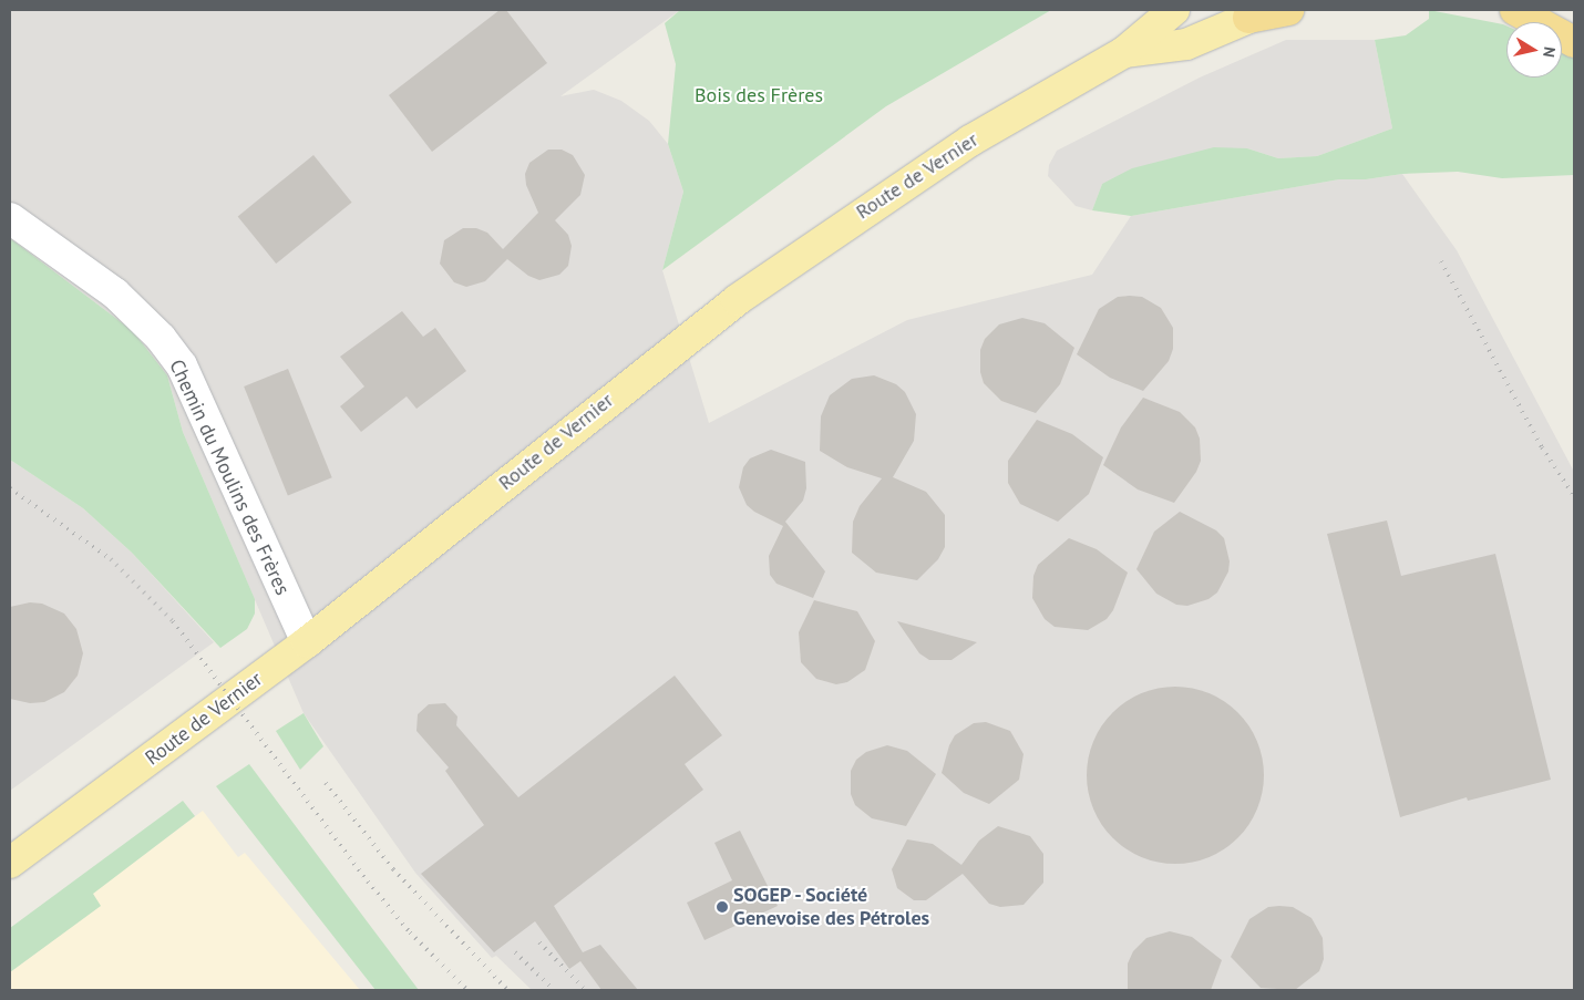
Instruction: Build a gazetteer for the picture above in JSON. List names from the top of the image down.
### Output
{
  "streets": {
    "main road": ["Route de Vernier"],
    "street": ["Chemin du Moulins des Frères"]
  },
  "crossings": [
    ["Route de Vernier", "Chemin du Moulins des Frères"]
  ],
  "parks": ["Bois des Frères"],
  "places": ["SOGEP - Société Genevoise des Pétroles"],
  "north": "right"
}
